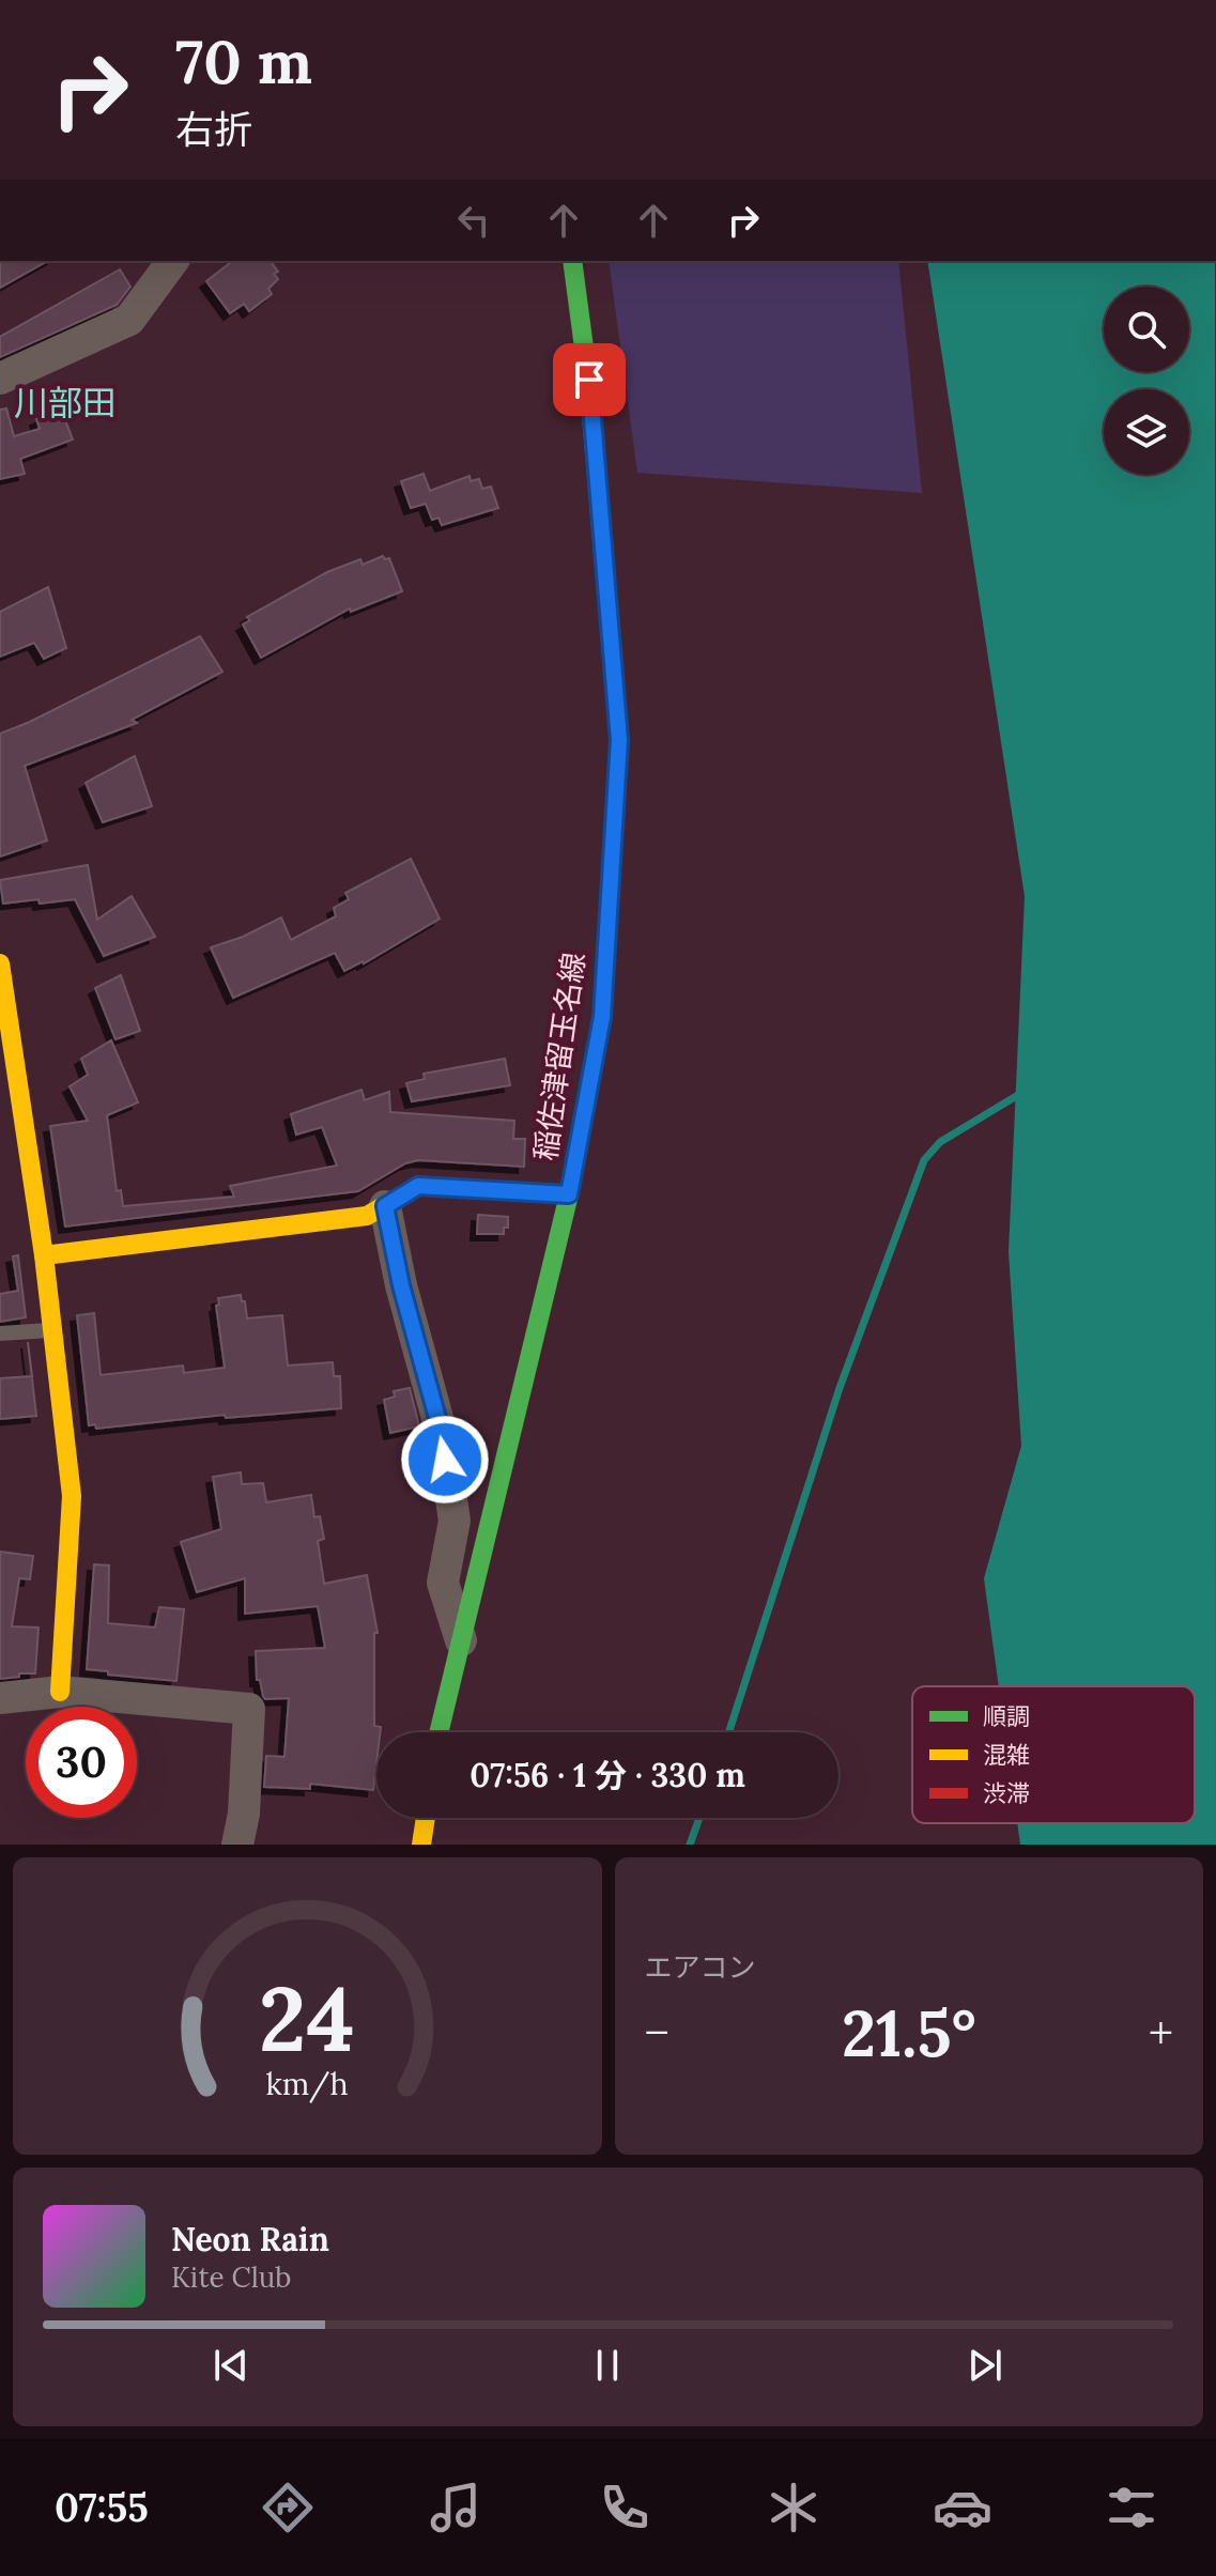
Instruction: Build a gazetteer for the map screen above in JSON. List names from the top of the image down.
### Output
{
  "streets": {
    "main road": ["稲佐津留玉名線"]
  },
  "districts": ["川部田"],
  "legend": ["順調", "混雑", "渋滞"],
  "page": {
    "turn": ["70 m", "右折"],
    "limit": "30",
    "trip": "07:56 · 1 分 · 330 m",
    "tile": "エアコン",
    "heat": ["−", "21.5°", "+"],
    "song": ["Neon Rain", "Kite Club"],
    "tabs": "07:55",
    "gauge": ["24", "km/h"]
  }
}
